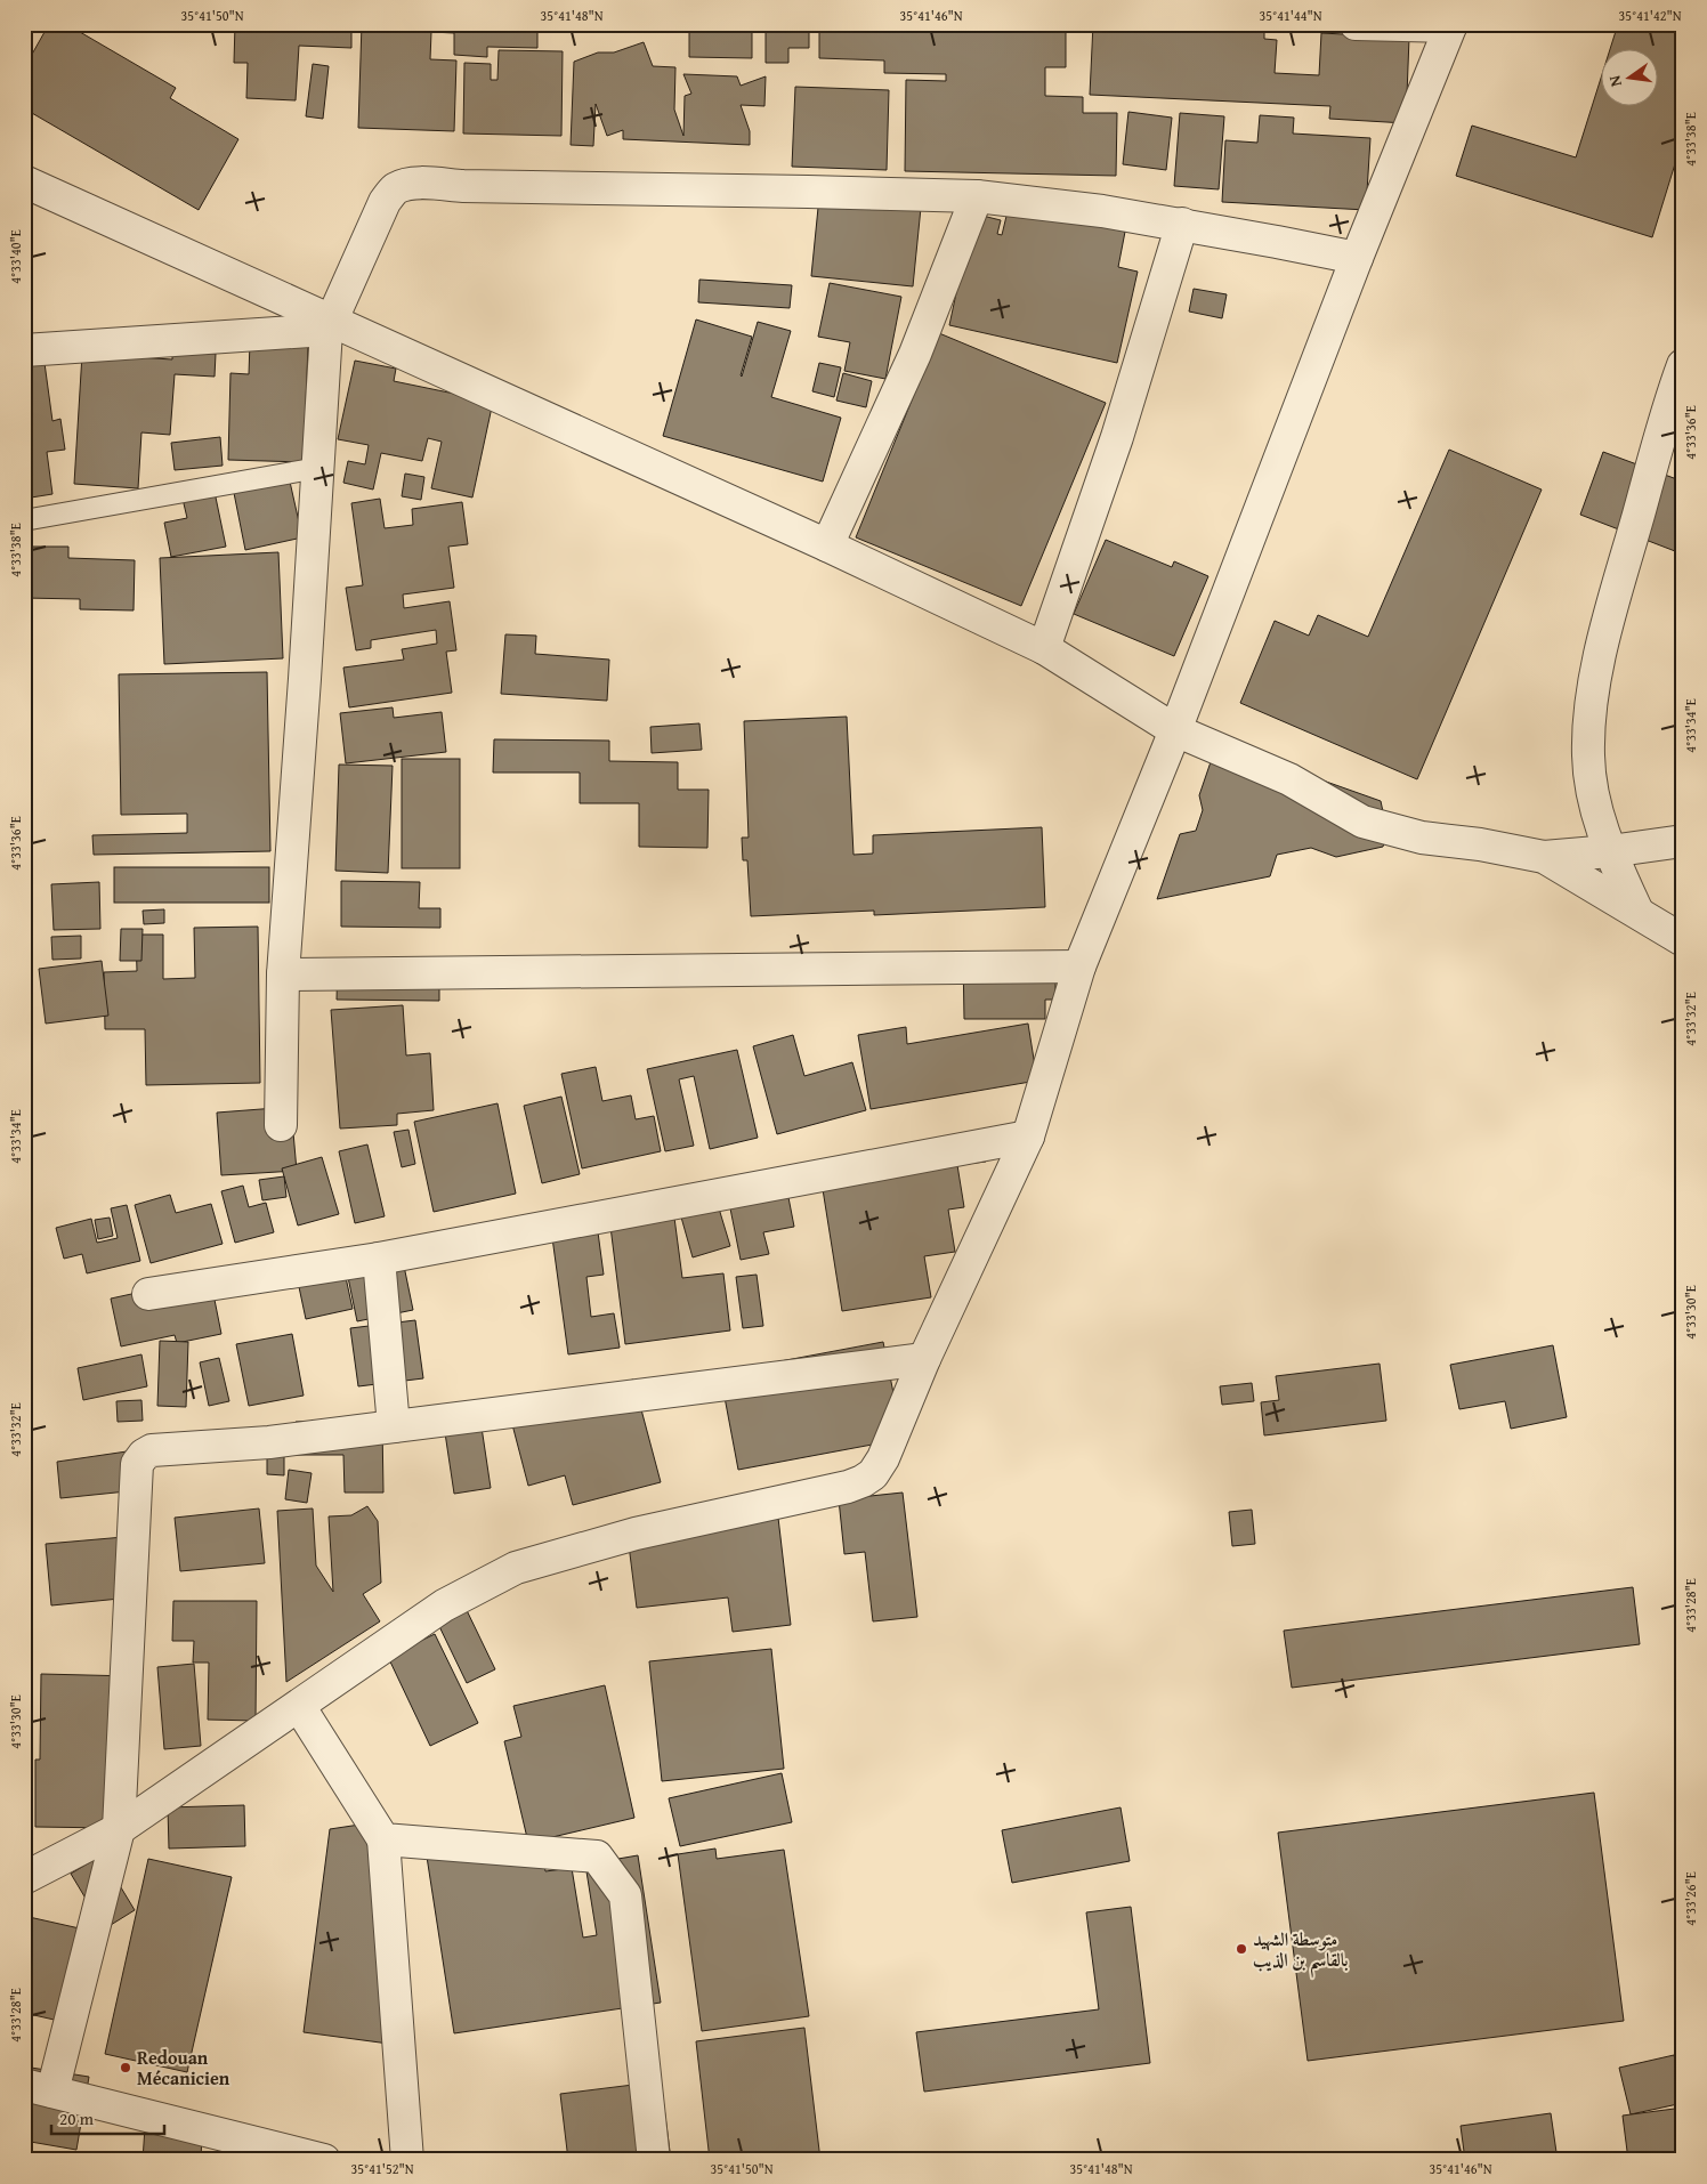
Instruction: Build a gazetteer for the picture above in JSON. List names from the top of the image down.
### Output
{
  "places": ["متوسطة الشهيد بالقاسم بن الذيب", "Redouan Mécanicien"],
  "scale_bar": "20 m",
  "north": "left",
  "coordinates": [
    "35°41'50\"N",
    "35°41'48\"N",
    "35°41'46\"N",
    "35°41'44\"N",
    "35°41'42\"N",
    "4°33'38\"E",
    "4°33'40\"E",
    "4°33'36\"E",
    "4°33'34\"E",
    "4°33'32\"E",
    "4°33'30\"E",
    "4°33'28\"E",
    "4°33'26\"E",
    "35°41'52\"N"
  ]
}
